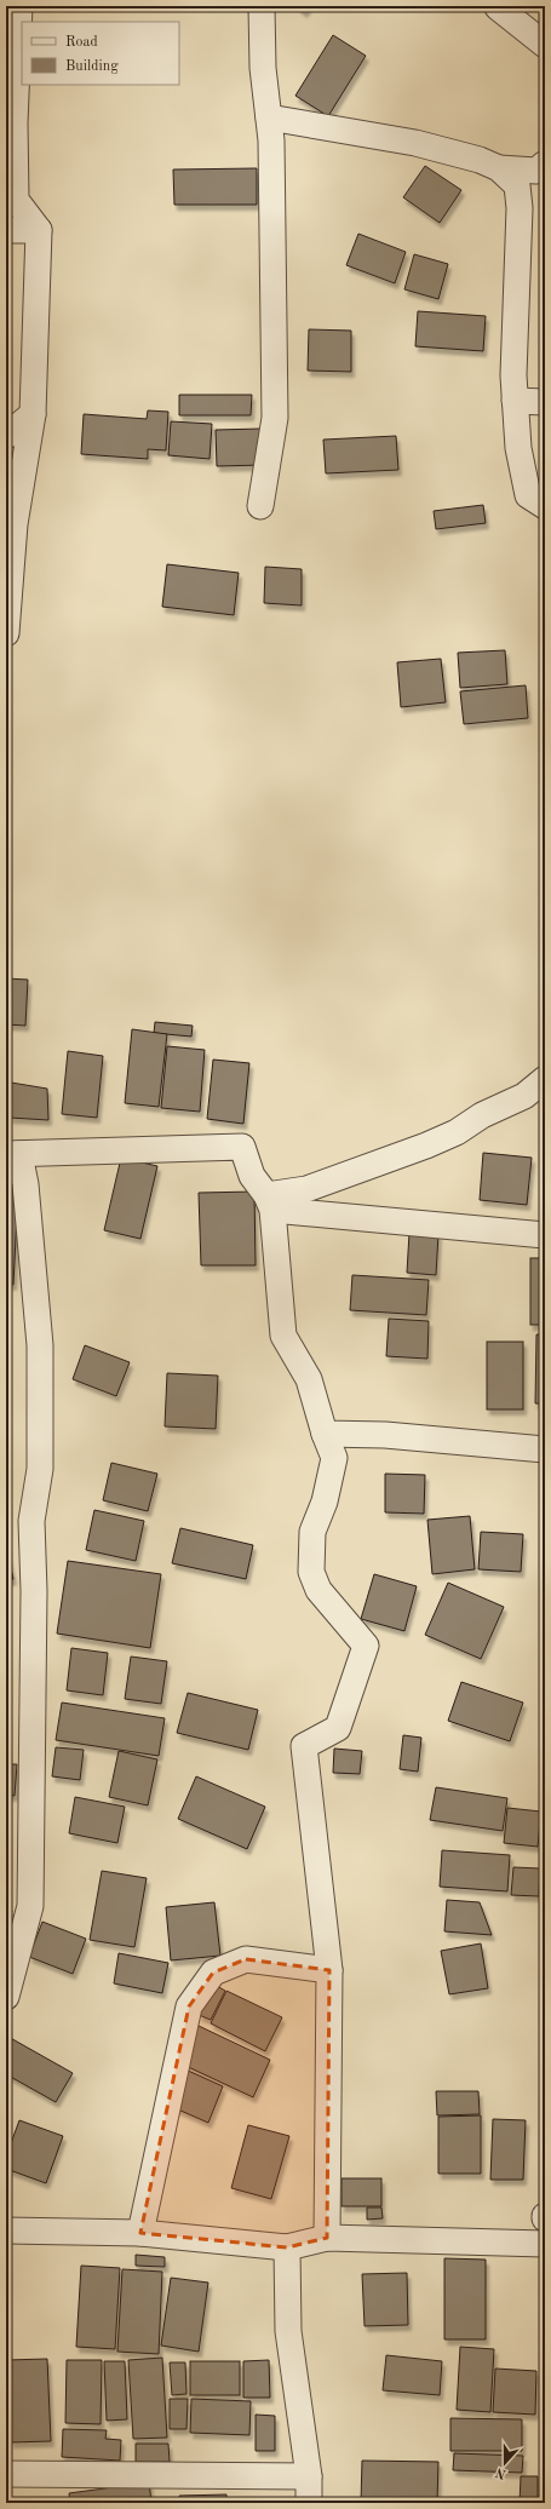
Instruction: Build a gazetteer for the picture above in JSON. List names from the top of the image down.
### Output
{
  "legend": ["Road", "Building"],
  "north": "bottom"
}
